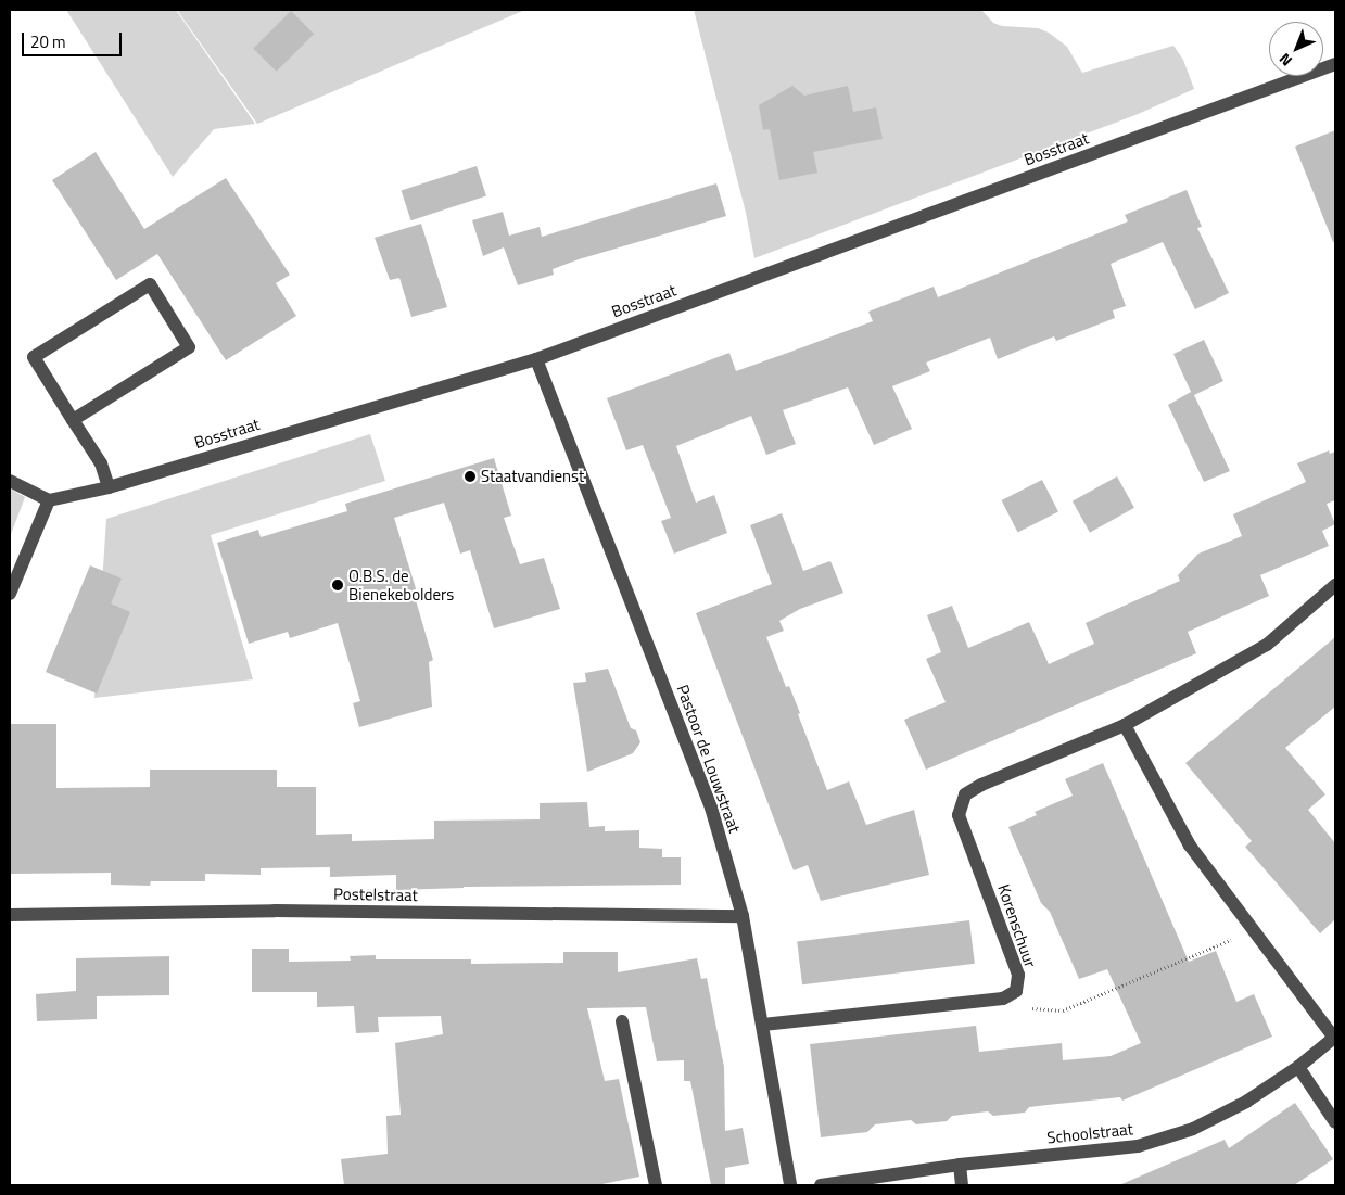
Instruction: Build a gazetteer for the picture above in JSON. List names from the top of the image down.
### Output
{
  "streets": {
    "street": [
      "Bosstraat",
      "Pastoor de Louwstraat",
      "Postelstraat",
      "Korenschuur",
      "Schoolstraat"
    ]
  },
  "crossings": [
    ["Bosstraat", "Pastoor de Louwstraat"],
    ["Pastoor de Louwstraat", "Postelstraat"],
    ["Pastoor de Louwstraat", "Korenschuur"]
  ],
  "places": ["Staatvandienst", "O.B.S. de Bienekebolders"],
  "scale_bar": "20 m",
  "north": "bottom left"
}
